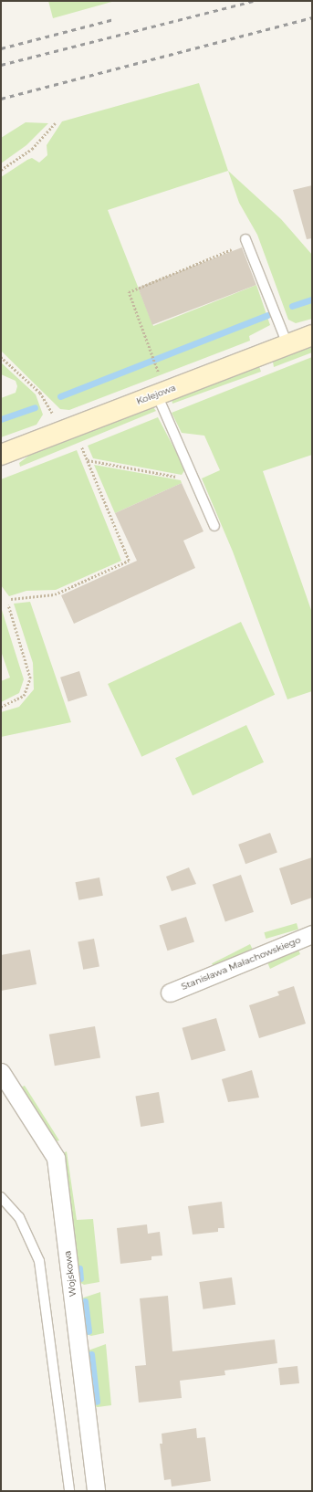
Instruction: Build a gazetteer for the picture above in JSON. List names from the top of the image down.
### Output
{
  "streets": {
    "street": ["Kolejowa", "Stanisława Małachowskiego", "Wojskowa"]
  }
}
